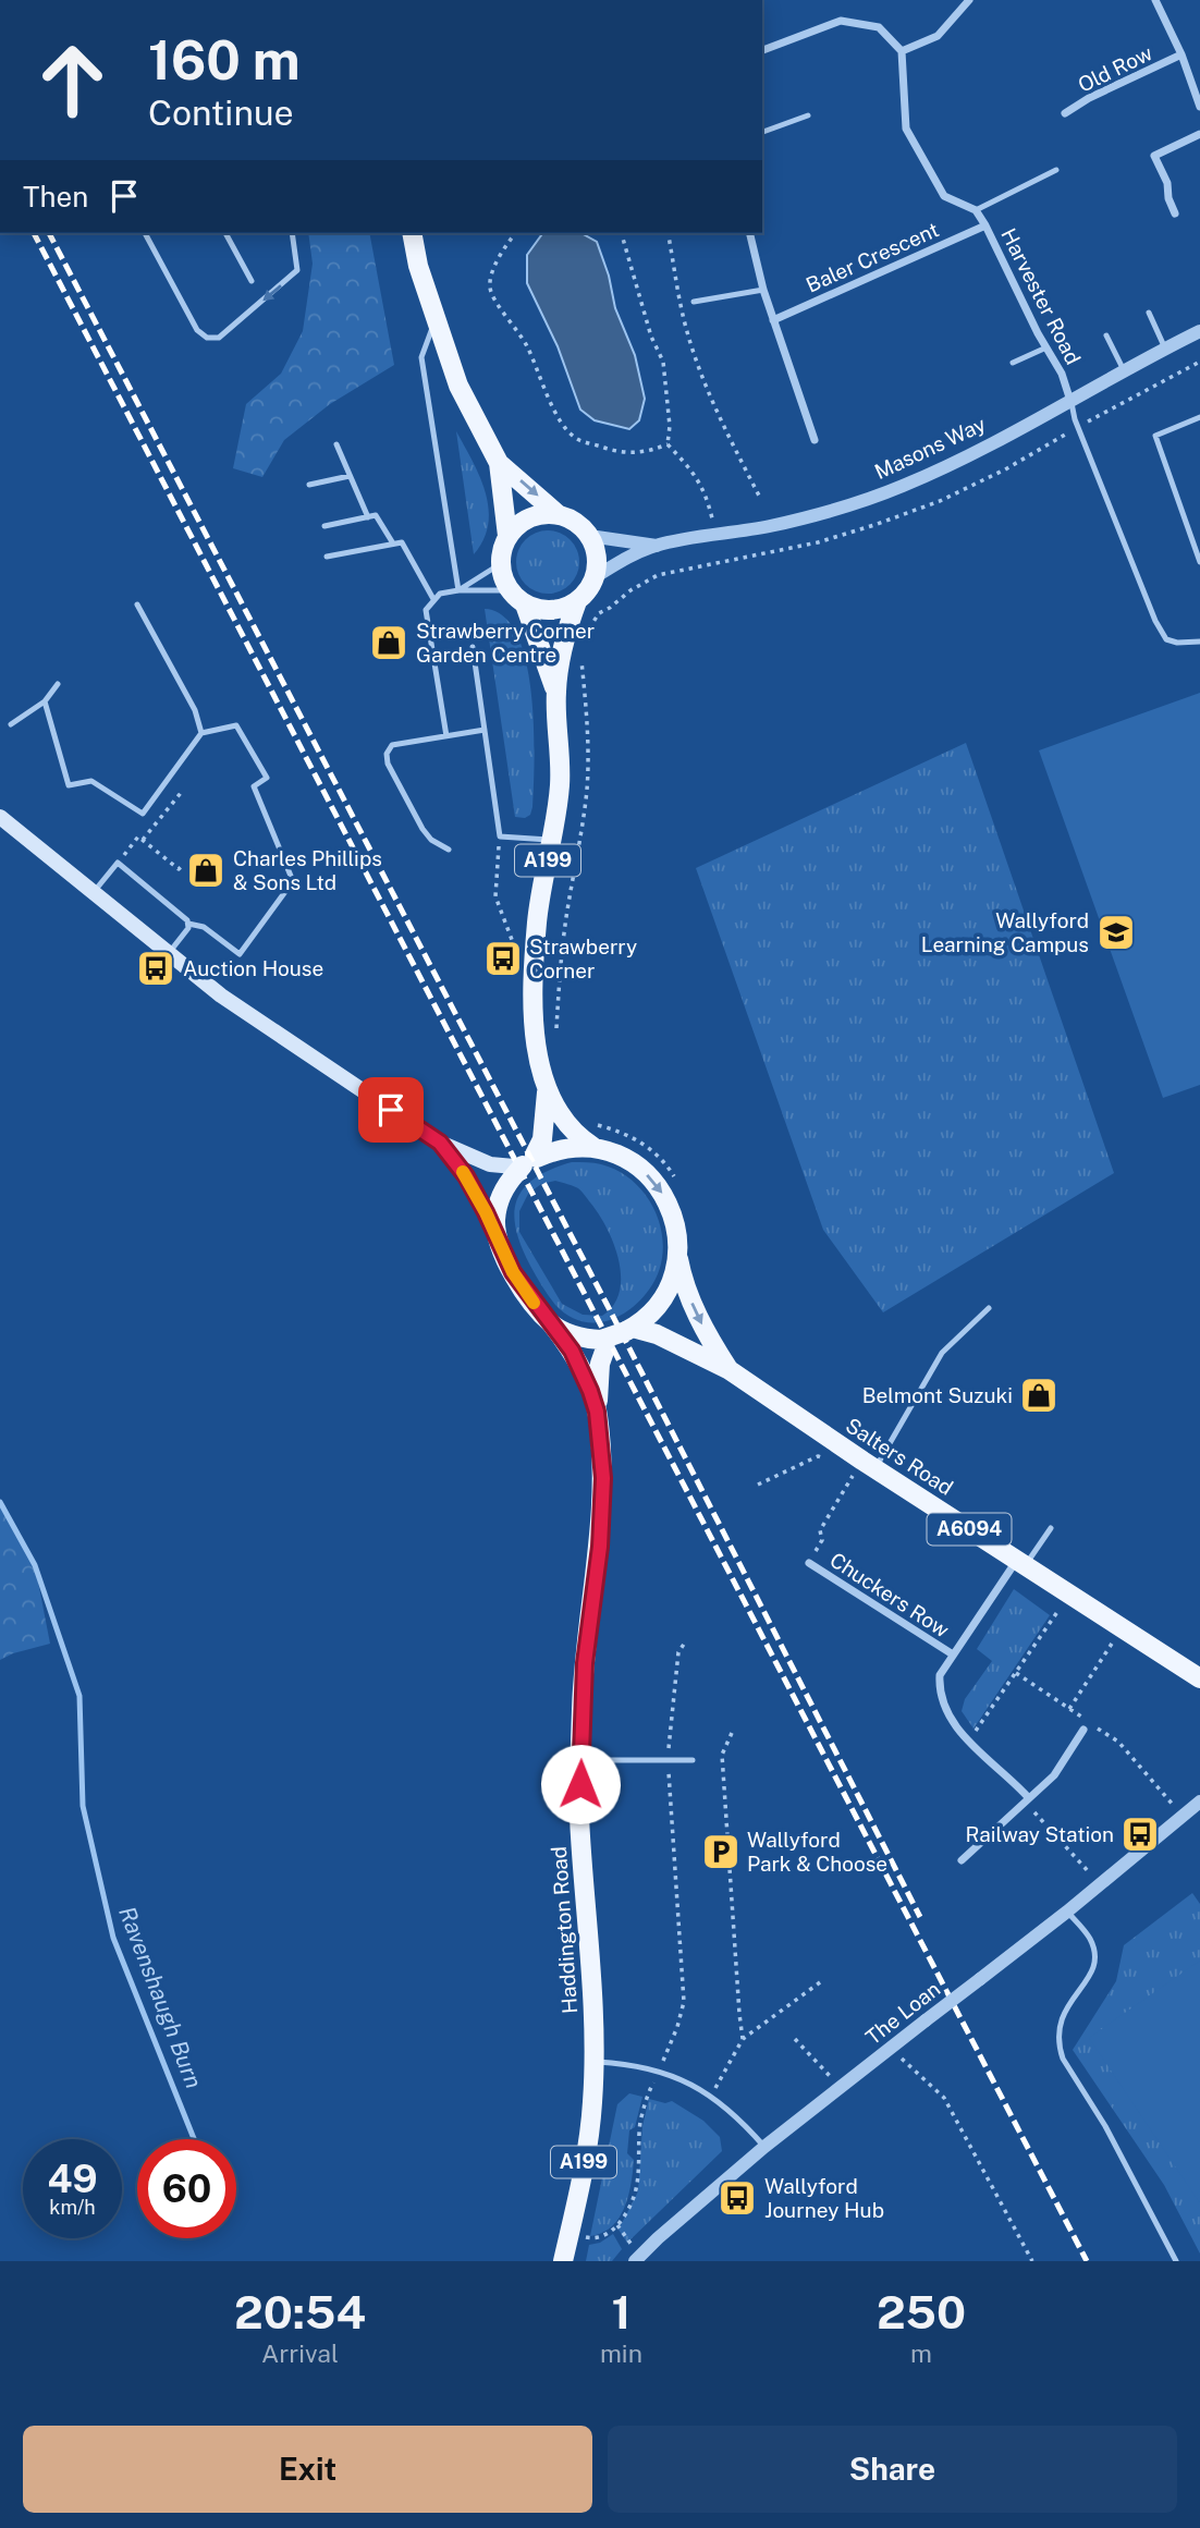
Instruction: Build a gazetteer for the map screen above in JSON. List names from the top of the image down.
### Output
{
  "streets": {
    "main road": [
      "A199",
      "Salters Road",
      "A6094",
      "Haddington Road"
    ],
    "street": [
      "Old Row",
      "Baler Crescent",
      "Harvester Road",
      "Masons Way",
      "Chuckers Row",
      "The Loan"
    ]
  },
  "crossings": [
    ["Baler Crescent", "Harvester Road"],
    ["Harvester Road", "Masons Way"],
    ["Masons Way", "A199"],
    ["A199", "Salters Road"],
    ["A199", "Haddington Road"],
    ["Salters Road", "Chuckers Row"],
    ["Salters Road", "Haddington Road"]
  ],
  "water": ["Ravenshaugh Burn"],
  "places": {
    "shop": ["Strawberry Corner Garden Centre", "Charles Phillips & Sons Ltd", "Belmont Suzuki"],
    "school or university": ["Wallyford Learning Campus"],
    "bus stop": [
      "Strawberry Corner",
      "Auction House",
      "Railway Station",
      "Wallyford Journey Hub"
    ],
    "parking": ["Wallyford Park & Choose"]
  },
  "page": {
    "turn": ["160 m", "Continue"],
    "then": "Then",
    "speed": "49 km/h",
    "limit": "60",
    "eta": [
      "20:54",
      "Arrival",
      "1",
      "min",
      "250",
      "m"
    ],
    "buttons": ["Exit", "Share"]
  }
}
